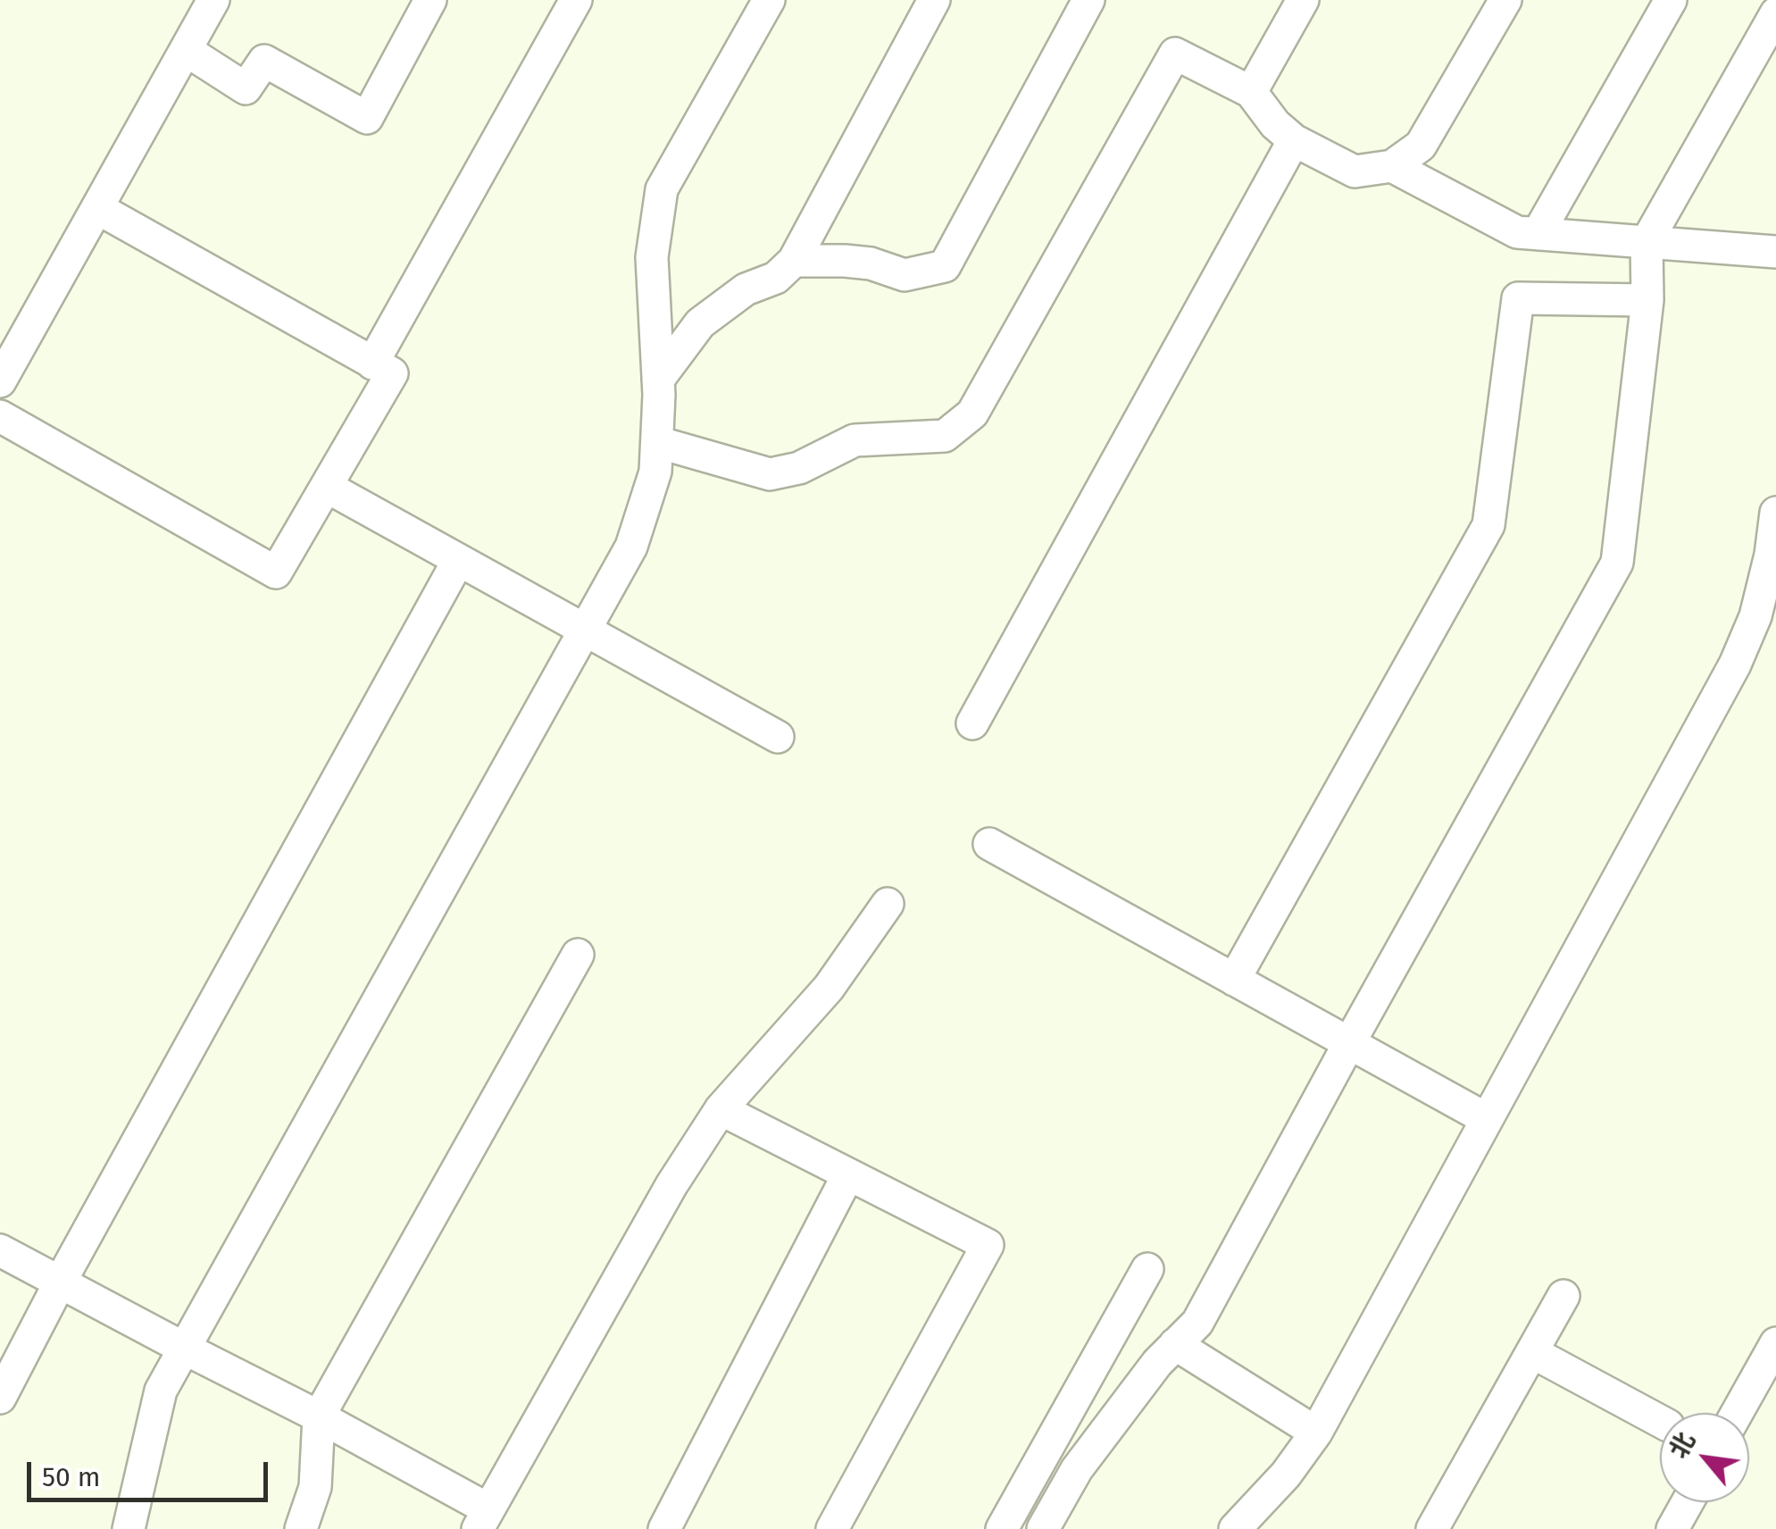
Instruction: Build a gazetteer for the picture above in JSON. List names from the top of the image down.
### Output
{
  "scale_bar": "50 m",
  "north": "top left"
}
